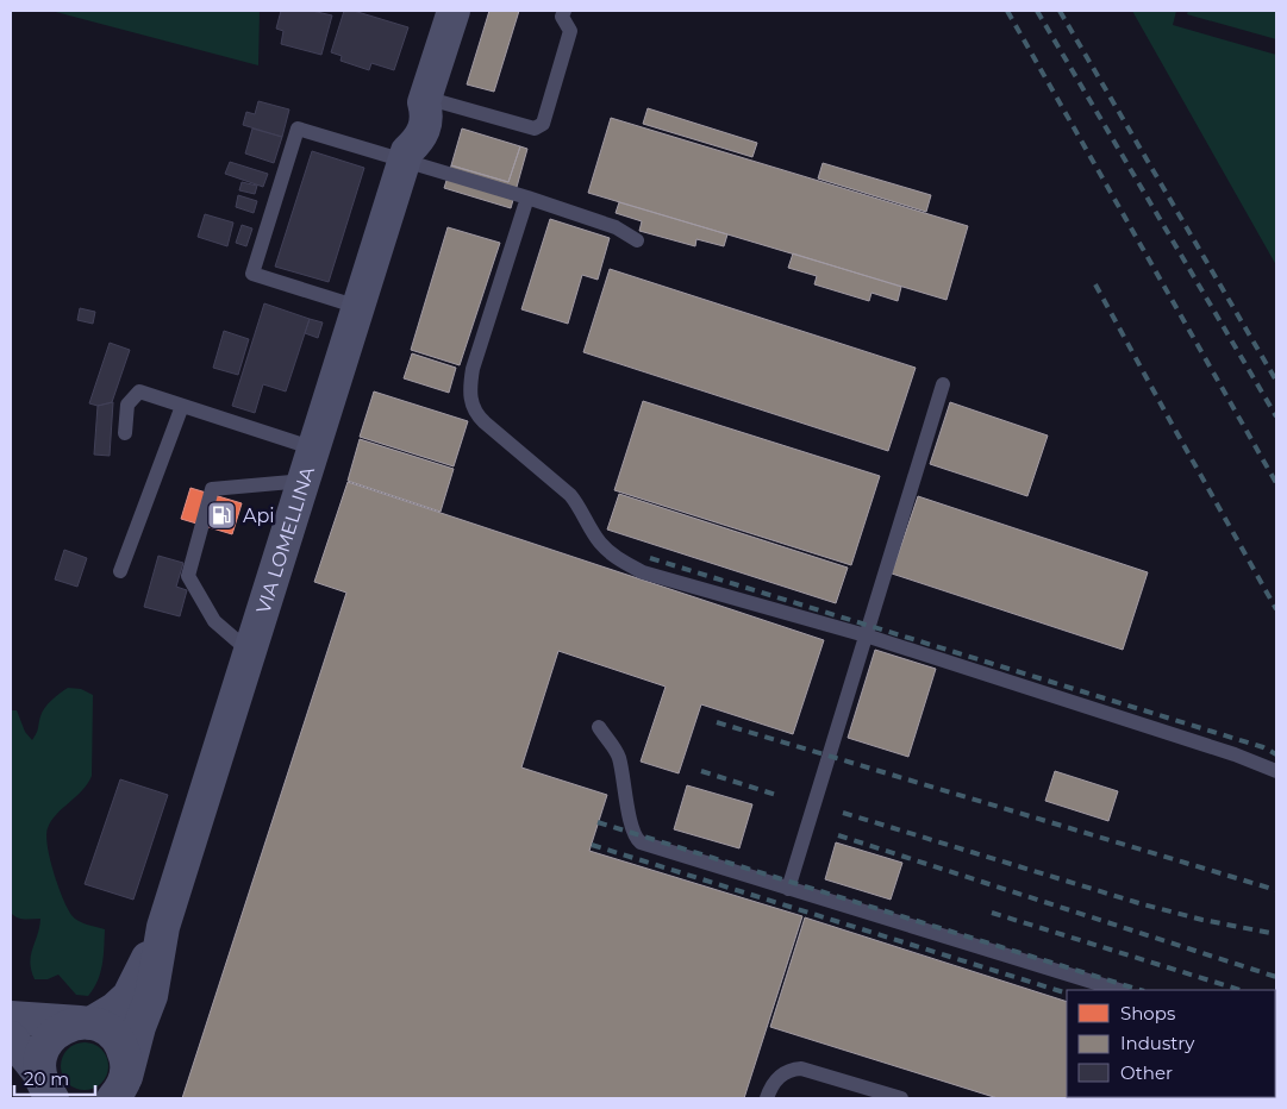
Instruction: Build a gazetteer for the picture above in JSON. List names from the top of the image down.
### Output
{
  "streets": {
    "main road": ["VIA LOMELLINA"]
  },
  "places": {
    "fuel station": ["Api"]
  },
  "legend": ["Shops", "Industry", "Other"],
  "scale_bar": "20 m"
}
